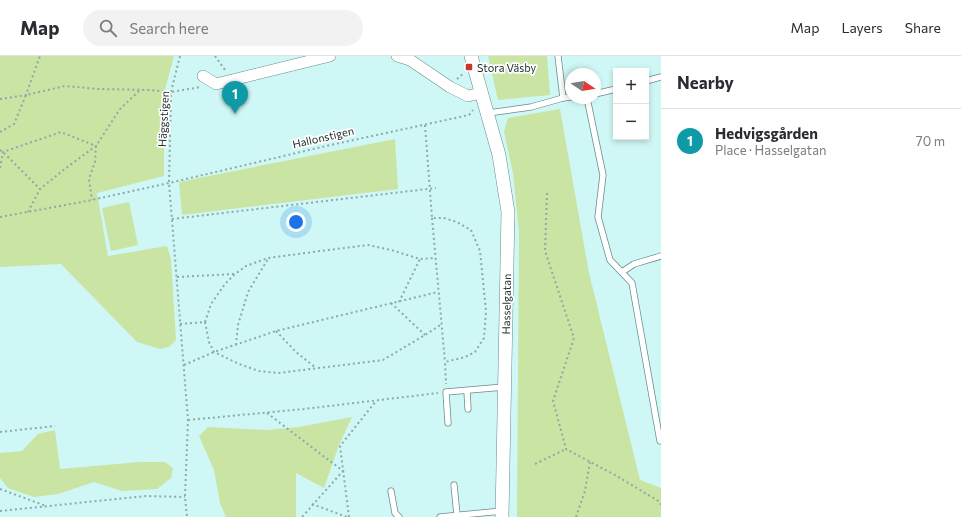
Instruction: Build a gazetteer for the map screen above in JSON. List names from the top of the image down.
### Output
{
  "streets": {
    "street": ["Hasselgatan"],
    "path": ["Häggstigen", "Hallonstigen"]
  },
  "crossings": [
    ["Häggstigen", "Hallonstigen"]
  ],
  "places": {
    "transit": ["Stora Väsby"]
  },
  "north": "right",
  "page": {
    "header": "Map",
    "search": "Search here",
    "nav": ["Map", "Layers", "Share"],
    "heading": "Nearby",
    "map_buttons": ["+", "−"],
    "pins": "1",
    "list": [
      {
        "mark": "1",
        "name": "Hedvigsgården",
        "note": "Place · Hasselgatan",
        "value": "70 m"
      }
    ]
  }
}
